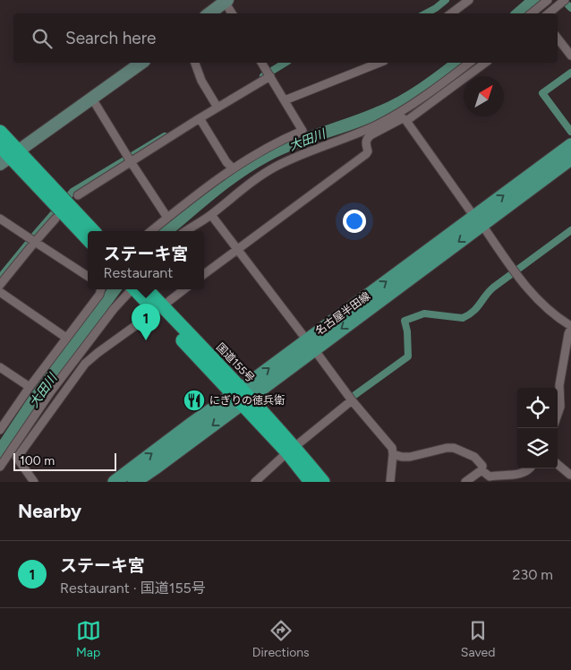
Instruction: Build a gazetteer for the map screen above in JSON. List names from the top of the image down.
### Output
{
  "streets": {
    "highway": ["国道155号"],
    "main road": ["名古屋半田線"]
  },
  "crossings": [
    ["名古屋半田線", "国道155号"]
  ],
  "water": ["大田川"],
  "places": {
    "restaurant": ["にぎりの徳兵衛"]
  },
  "scale_bar": "100 m",
  "north": "top right",
  "page": {
    "search": "Search here",
    "popup": ["ステーキ宮", "Restaurant"],
    "pins": "1",
    "scale": "100 m",
    "heading": "Nearby",
    "list": [
      {
        "mark": "1",
        "name": "ステーキ宮",
        "note": "Restaurant · 国道155号",
        "value": "230 m"
      }
    ],
    "nav": ["Map", "Directions", "Saved"]
  }
}
